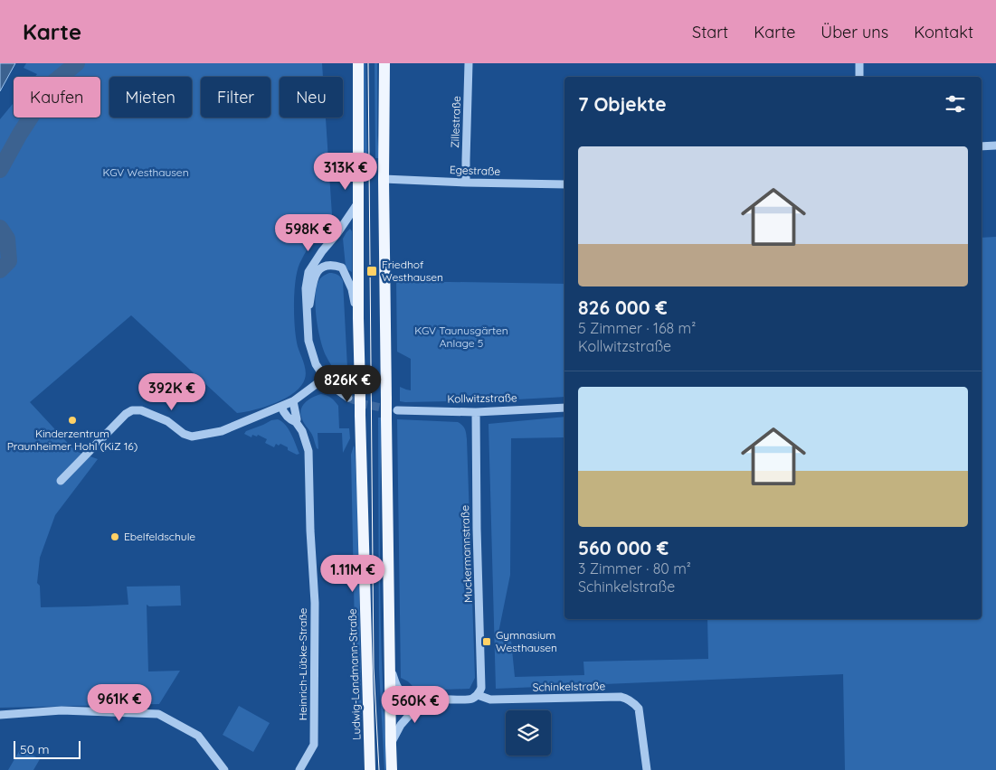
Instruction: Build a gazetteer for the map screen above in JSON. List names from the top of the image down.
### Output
{
  "streets": {
    "main road": ["Ludwig-Landmann-Straße"],
    "street": [
      "Zillestraße",
      "Egestraße",
      "Kollwitzstraße",
      "Muckermannstraße",
      "Heinrich-Lübke-Straße",
      "Schinkelstraße"
    ]
  },
  "crossings": [
    ["Zillestraße", "Egestraße"],
    ["Kollwitzstraße", "Muckermannstraße"],
    ["Muckermannstraße", "Schinkelstraße"]
  ],
  "parks": ["KGV Westhausen", "KGV Taunusgärten Anlage 5"],
  "places": {
    "transit": ["Friedhof Westhausen", "Gymnasium Westhausen"],
    "other": ["Kinderzentrum Praunheimer Hohl (KiZ 16)", "Ebelfeldschule"]
  },
  "scale_bar": "50 m",
  "page": {
    "header": "Karte",
    "nav": [
      "Start",
      "Karte",
      "Über uns",
      "Kontakt"
    ],
    "chip": [
      "Kaufen",
      "Mieten",
      "Filter",
      "Neu"
    ],
    "heading": "7 Objekte",
    "list": [
      {
        "name": "826 000 €",
        "note": "5 Zimmer · 168 m² · Kollwitzstraße"
      },
      {
        "name": "560 000 €",
        "note": "3 Zimmer · 80 m² · Schinkelstraße"
      }
    ],
    "price": [
      "313K €",
      "598K €",
      "826K €",
      "392K €",
      "1.11M €",
      "961K €",
      "560K €"
    ],
    "scale": "50 m"
  }
}
